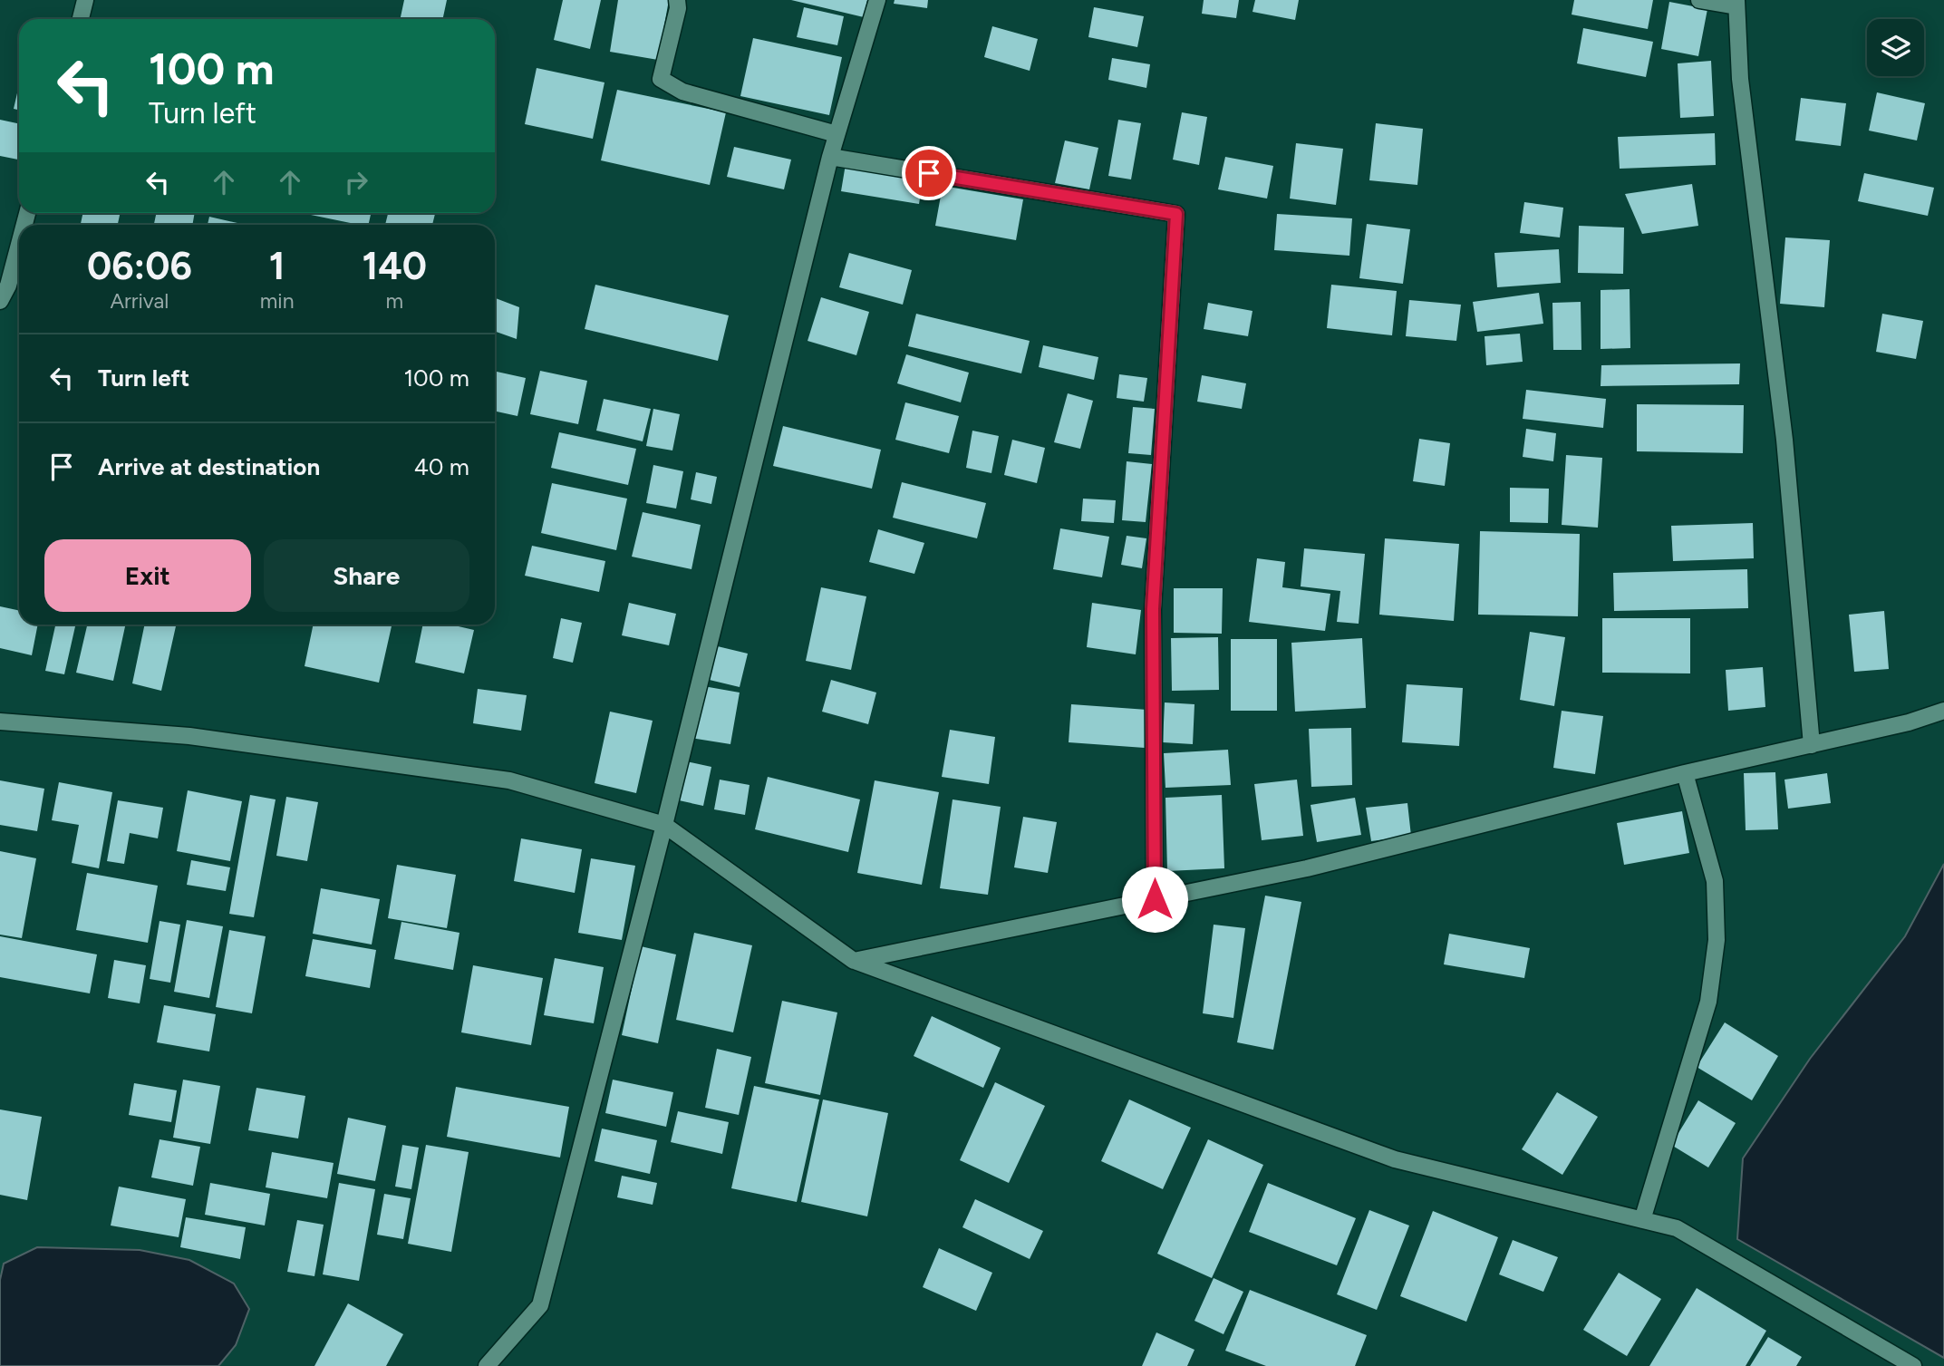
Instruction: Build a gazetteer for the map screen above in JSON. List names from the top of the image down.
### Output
{
  "page": {
    "turn": ["100 m", "Turn left"],
    "eta": [
      "06:06",
      "Arrival",
      "1",
      "min",
      "140",
      "m"
    ],
    "list": [
      {
        "name": "Turn left",
        "value": "100 m"
      },
      {
        "name": "Arrive at destination",
        "value": "40 m"
      }
    ],
    "buttons": ["Exit", "Share"]
  }
}
